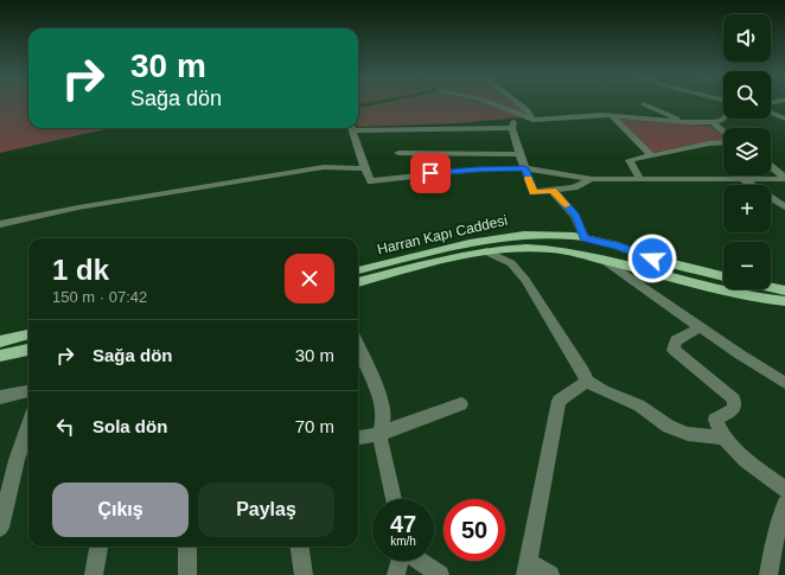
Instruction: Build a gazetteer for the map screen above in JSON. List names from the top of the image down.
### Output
{
  "streets": {
    "main road": ["Harran Kapı Caddesi"]
  },
  "page": {
    "map_buttons": ["+", "−"],
    "turn": ["30 m", "Sağa dön"],
    "heading": ["1 dk", "150 m · 07:42"],
    "list": [
      {
        "name": "Sağa dön",
        "value": "30 m"
      },
      {
        "name": "Sola dön",
        "value": "70 m"
      }
    ],
    "buttons": ["Çıkış", "Paylaş"],
    "speed": "47 km/h",
    "limit": "50"
  }
}
